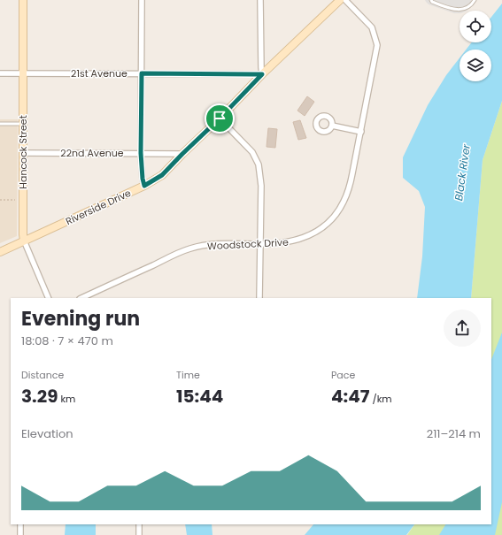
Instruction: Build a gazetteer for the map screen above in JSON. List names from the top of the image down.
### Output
{
  "streets": {
    "street": [
      "21st Avenue",
      "Hancock Street",
      "22nd Avenue",
      "Riverside Drive",
      "Woodstock Drive"
    ]
  },
  "crossings": [
    ["21st Avenue", "Hancock Street"],
    ["21st Avenue", "Riverside Drive"],
    ["Hancock Street", "22nd Avenue"],
    ["Hancock Street", "Riverside Drive"],
    ["22nd Avenue", "Riverside Drive"]
  ],
  "water": ["Black River"],
  "page": {
    "heading": ["Evening run", "18:08 · 7 × 470 m"],
    "stats": [
      ["Distance", "3.29 km"],
      ["Time", "15:44"],
      ["Pace", "4:47 /km"]
    ],
    "chart": ["Elevation", "211–214 m"]
  }
}
